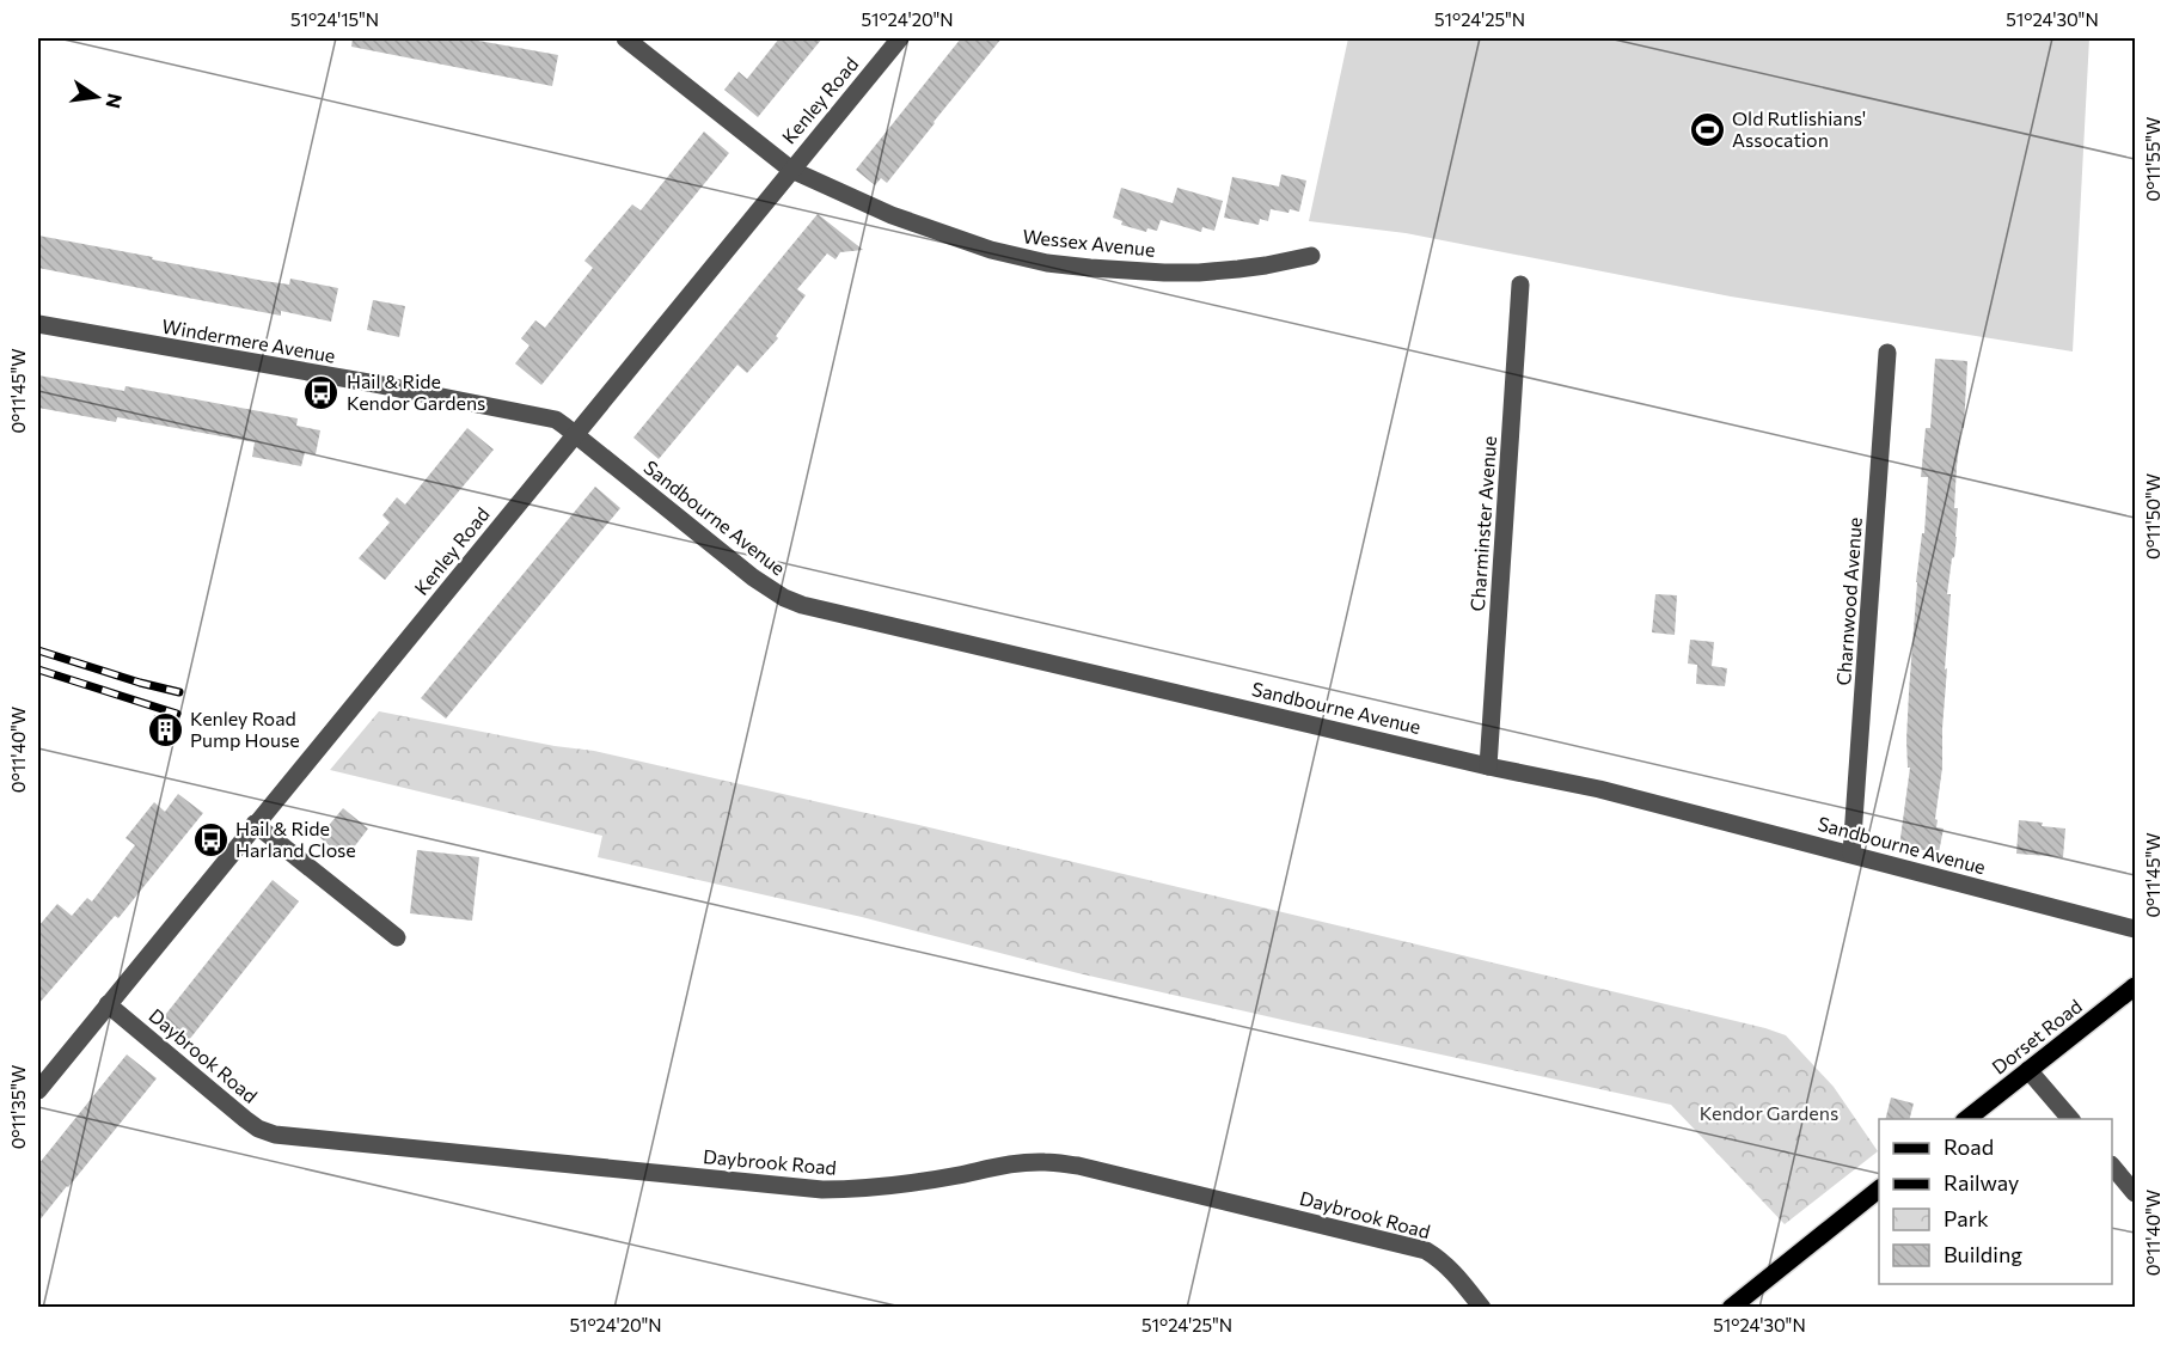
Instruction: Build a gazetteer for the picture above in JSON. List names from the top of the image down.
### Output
{
  "streets": {
    "main road": ["Dorset Road"],
    "street": [
      "Kenley Road",
      "Wessex Avenue",
      "Windermere Avenue",
      "Sandbourne Avenue",
      "Charminster Avenue",
      "Charnwood Avenue",
      "Daybrook Road"
    ]
  },
  "crossings": [
    ["Kenley Road", "Wessex Avenue"],
    ["Kenley Road", "Windermere Avenue"],
    ["Kenley Road", "Sandbourne Avenue"],
    ["Kenley Road", "Daybrook Road"],
    ["Windermere Avenue", "Sandbourne Avenue"],
    ["Sandbourne Avenue", "Charminster Avenue"],
    ["Sandbourne Avenue", "Charnwood Avenue"]
  ],
  "parks": ["Kendor Gardens"],
  "places": {
    "sports": ["Old Rutlishians' Assocation"],
    "bus stop": ["Hail & Ride Kendor Gardens", "Hail & Ride Harland Close"],
    "building": ["Kenley Road Pump House"]
  },
  "legend": [
    "Road",
    "Railway",
    "Park",
    "Building"
  ],
  "north": "right",
  "coordinates": [
    "51°24'15\"N",
    "51°24'20\"N",
    "51°24'25\"N",
    "51°24'30\"N",
    "0°11'55\"W",
    "0°11'45\"W",
    "0°11'50\"W",
    "0°11'40\"W",
    "0°11'35\"W"
  ]
}
